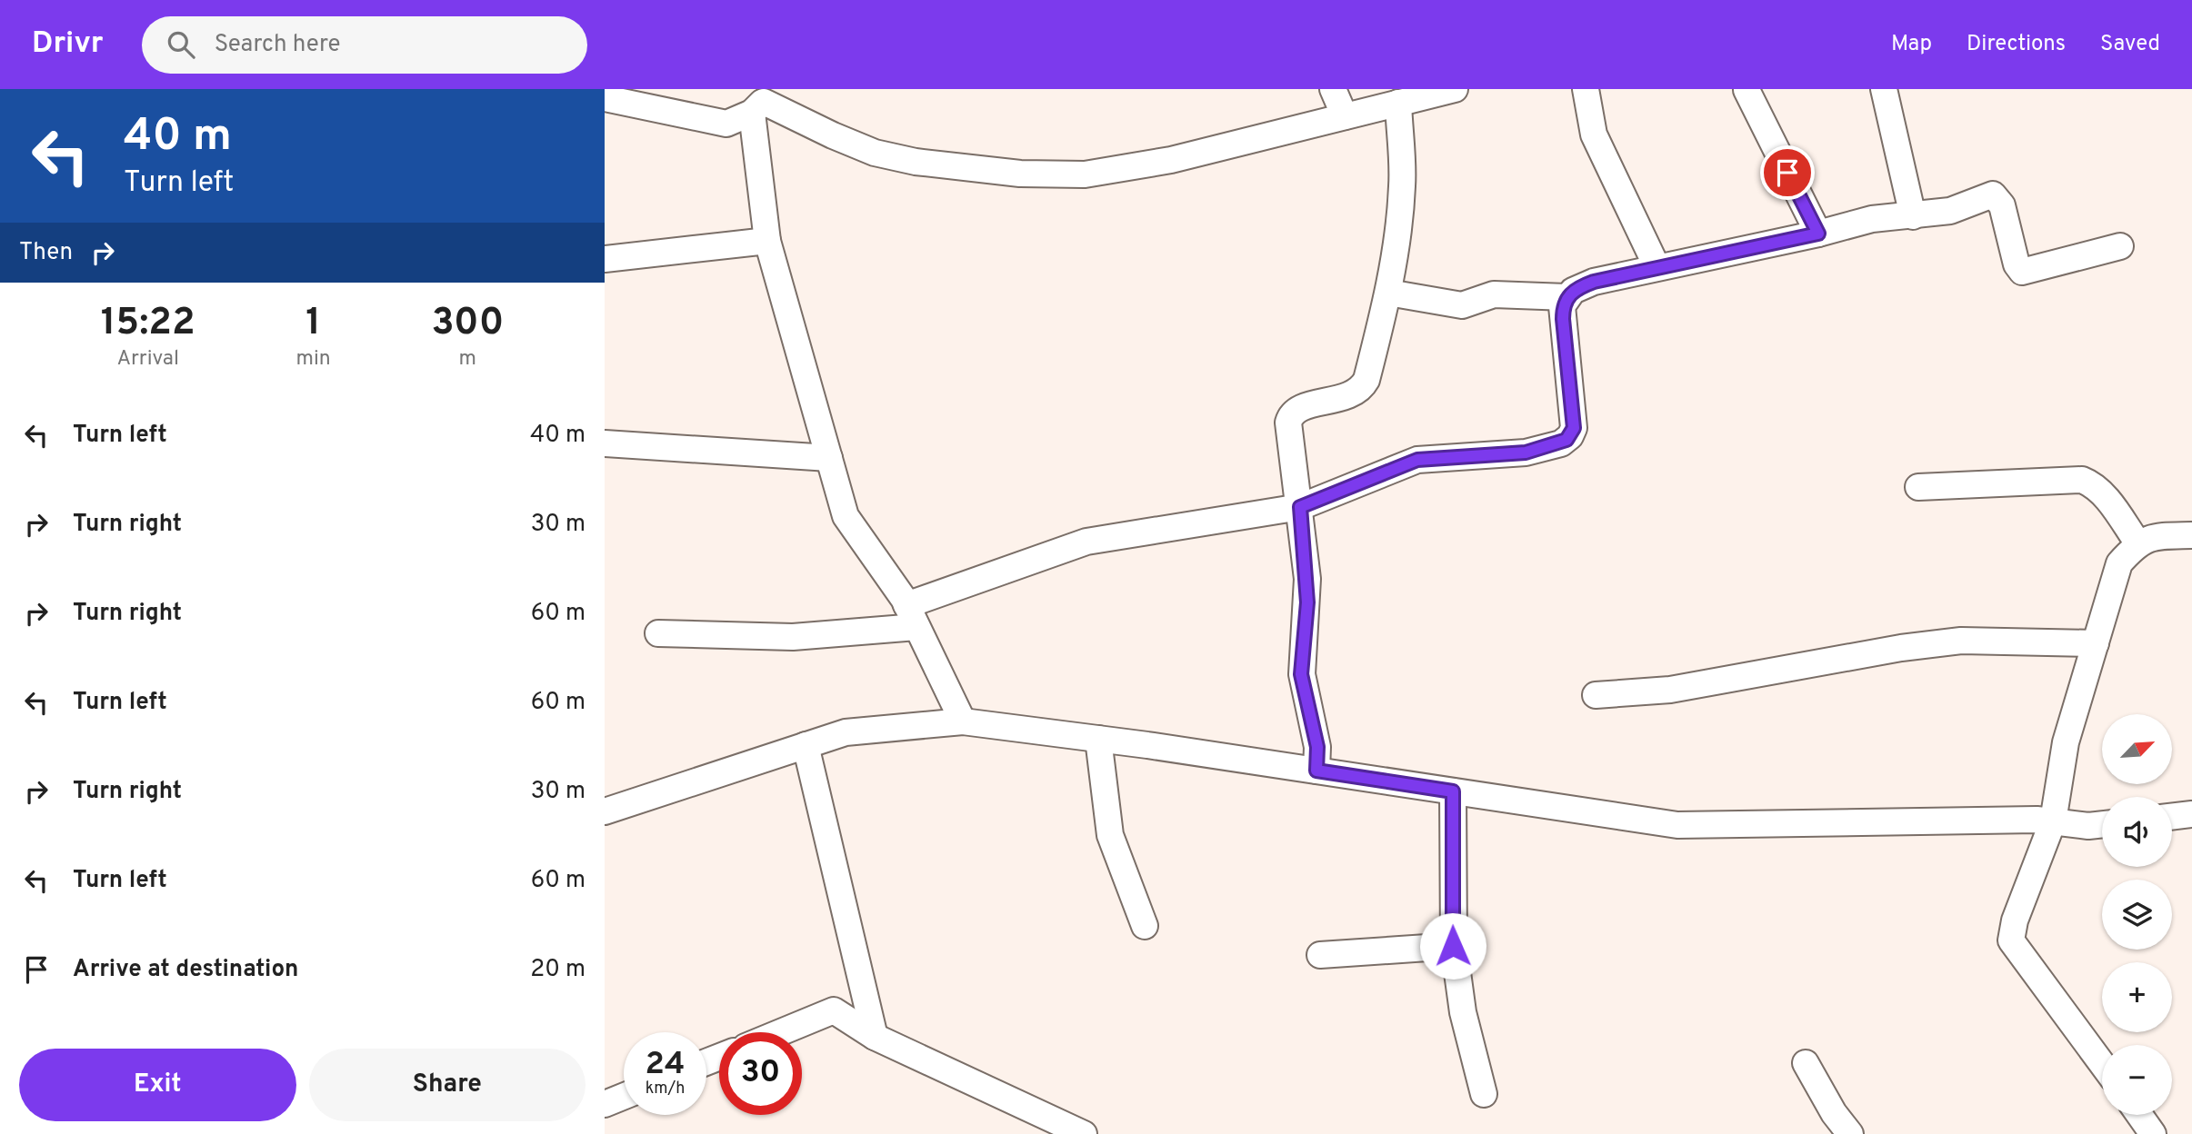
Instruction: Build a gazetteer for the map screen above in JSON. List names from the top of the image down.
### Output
{
  "north": "top right",
  "page": {
    "header": "Drivr",
    "search": "Search here",
    "nav": ["Map", "Directions", "Saved"],
    "turn": ["40 m", "Turn left"],
    "then": "Then",
    "eta": [
      "15:22",
      "Arrival",
      "1",
      "min",
      "300",
      "m"
    ],
    "list": [
      {
        "name": "Turn left",
        "value": "40 m"
      },
      {
        "name": "Turn right",
        "value": "30 m"
      },
      {
        "name": "Turn right",
        "value": "60 m"
      },
      {
        "name": "Turn left",
        "value": "60 m"
      },
      {
        "name": "Turn right",
        "value": "30 m"
      },
      {
        "name": "Turn left",
        "value": "60 m"
      },
      {
        "name": "Arrive at destination",
        "value": "20 m"
      }
    ],
    "map_buttons": ["+", "−"],
    "speed": "24 km/h",
    "limit": "30",
    "buttons": ["Exit", "Share"]
  }
}
